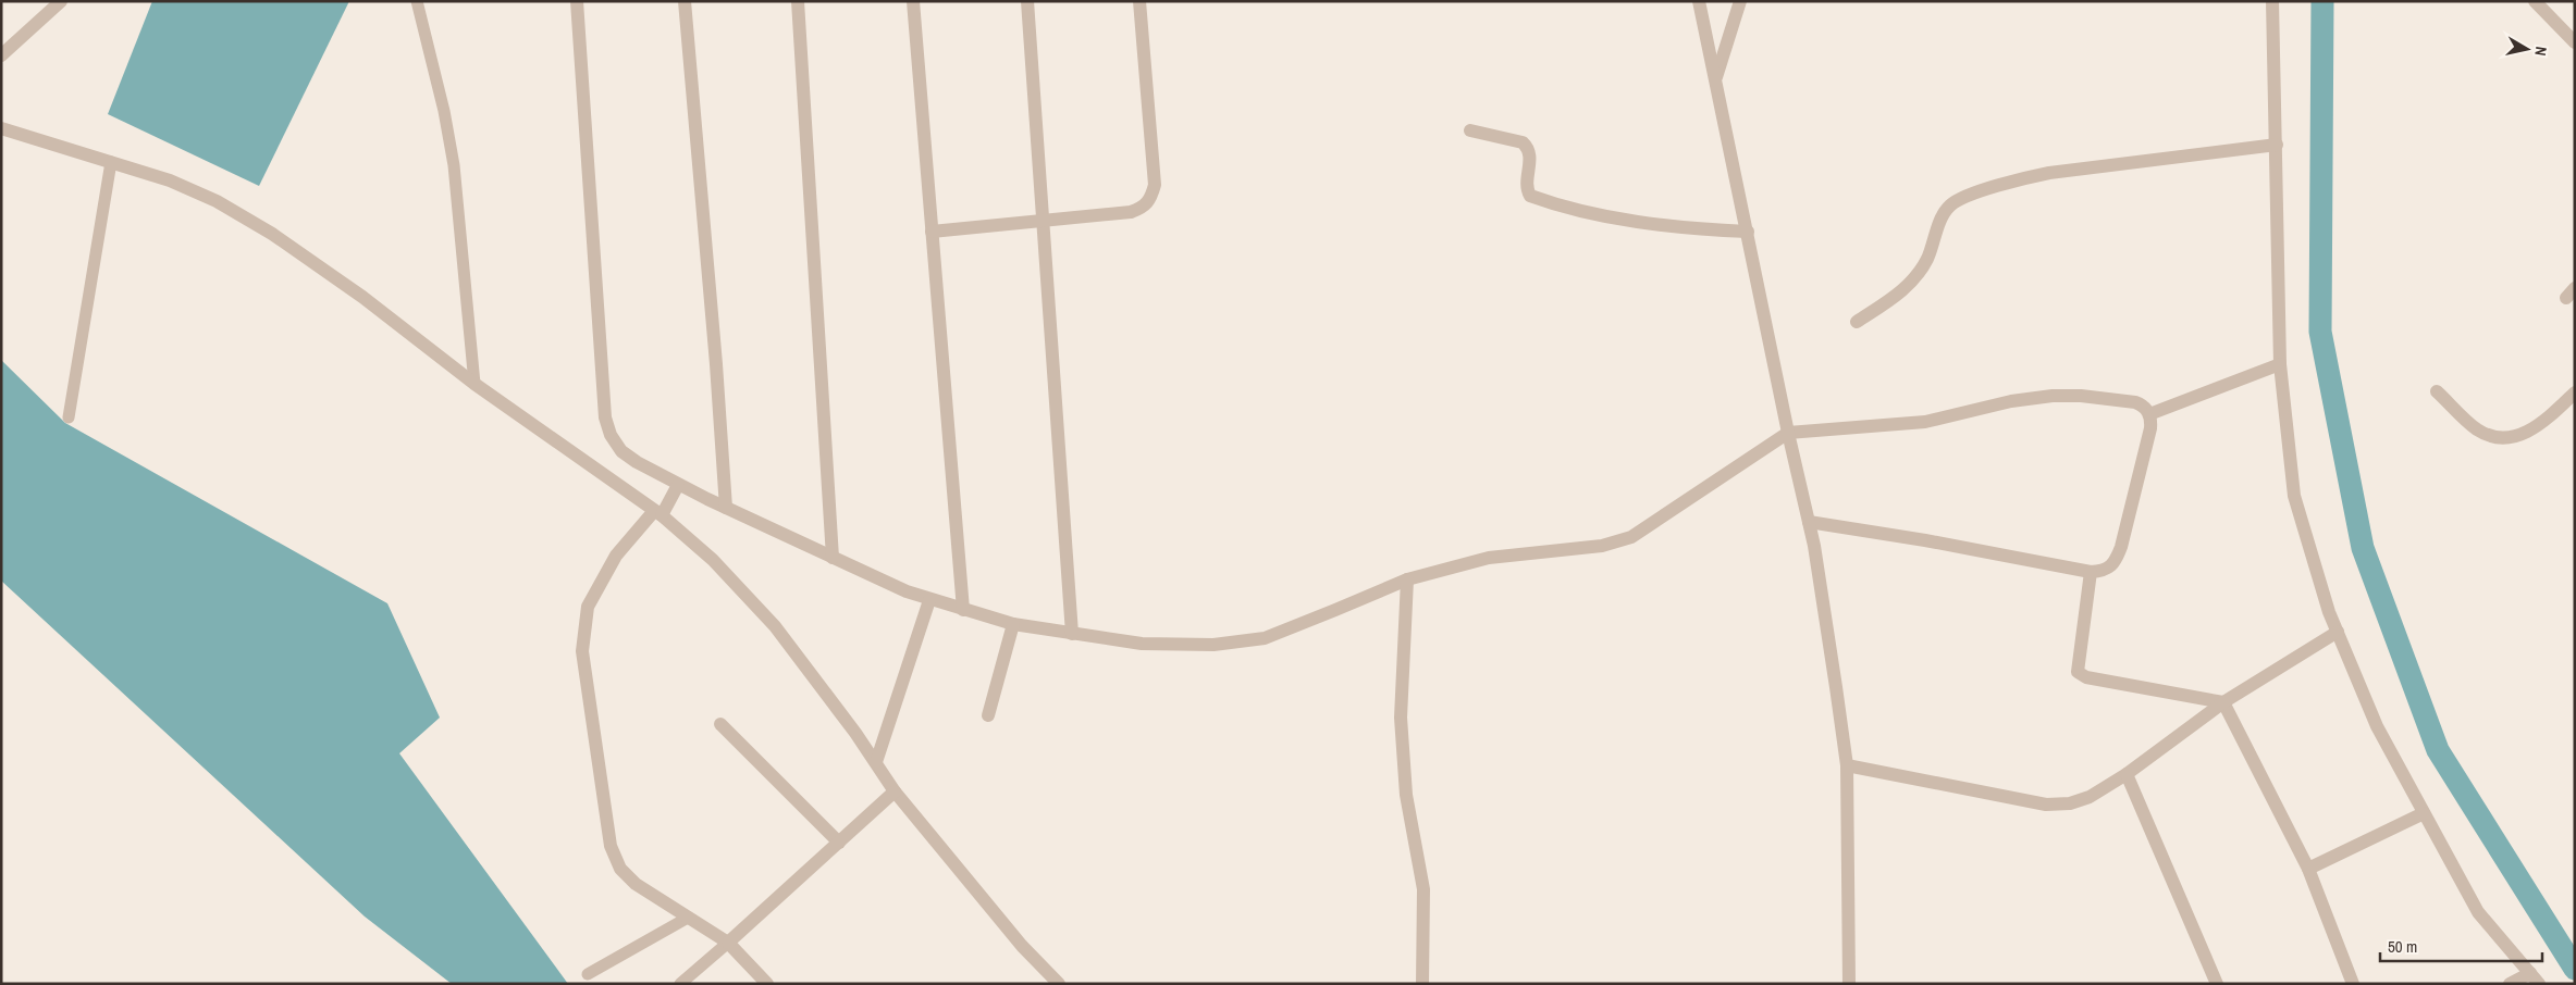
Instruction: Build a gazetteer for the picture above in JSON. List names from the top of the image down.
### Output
{
  "scale_bar": "50 m",
  "north": "right"
}
